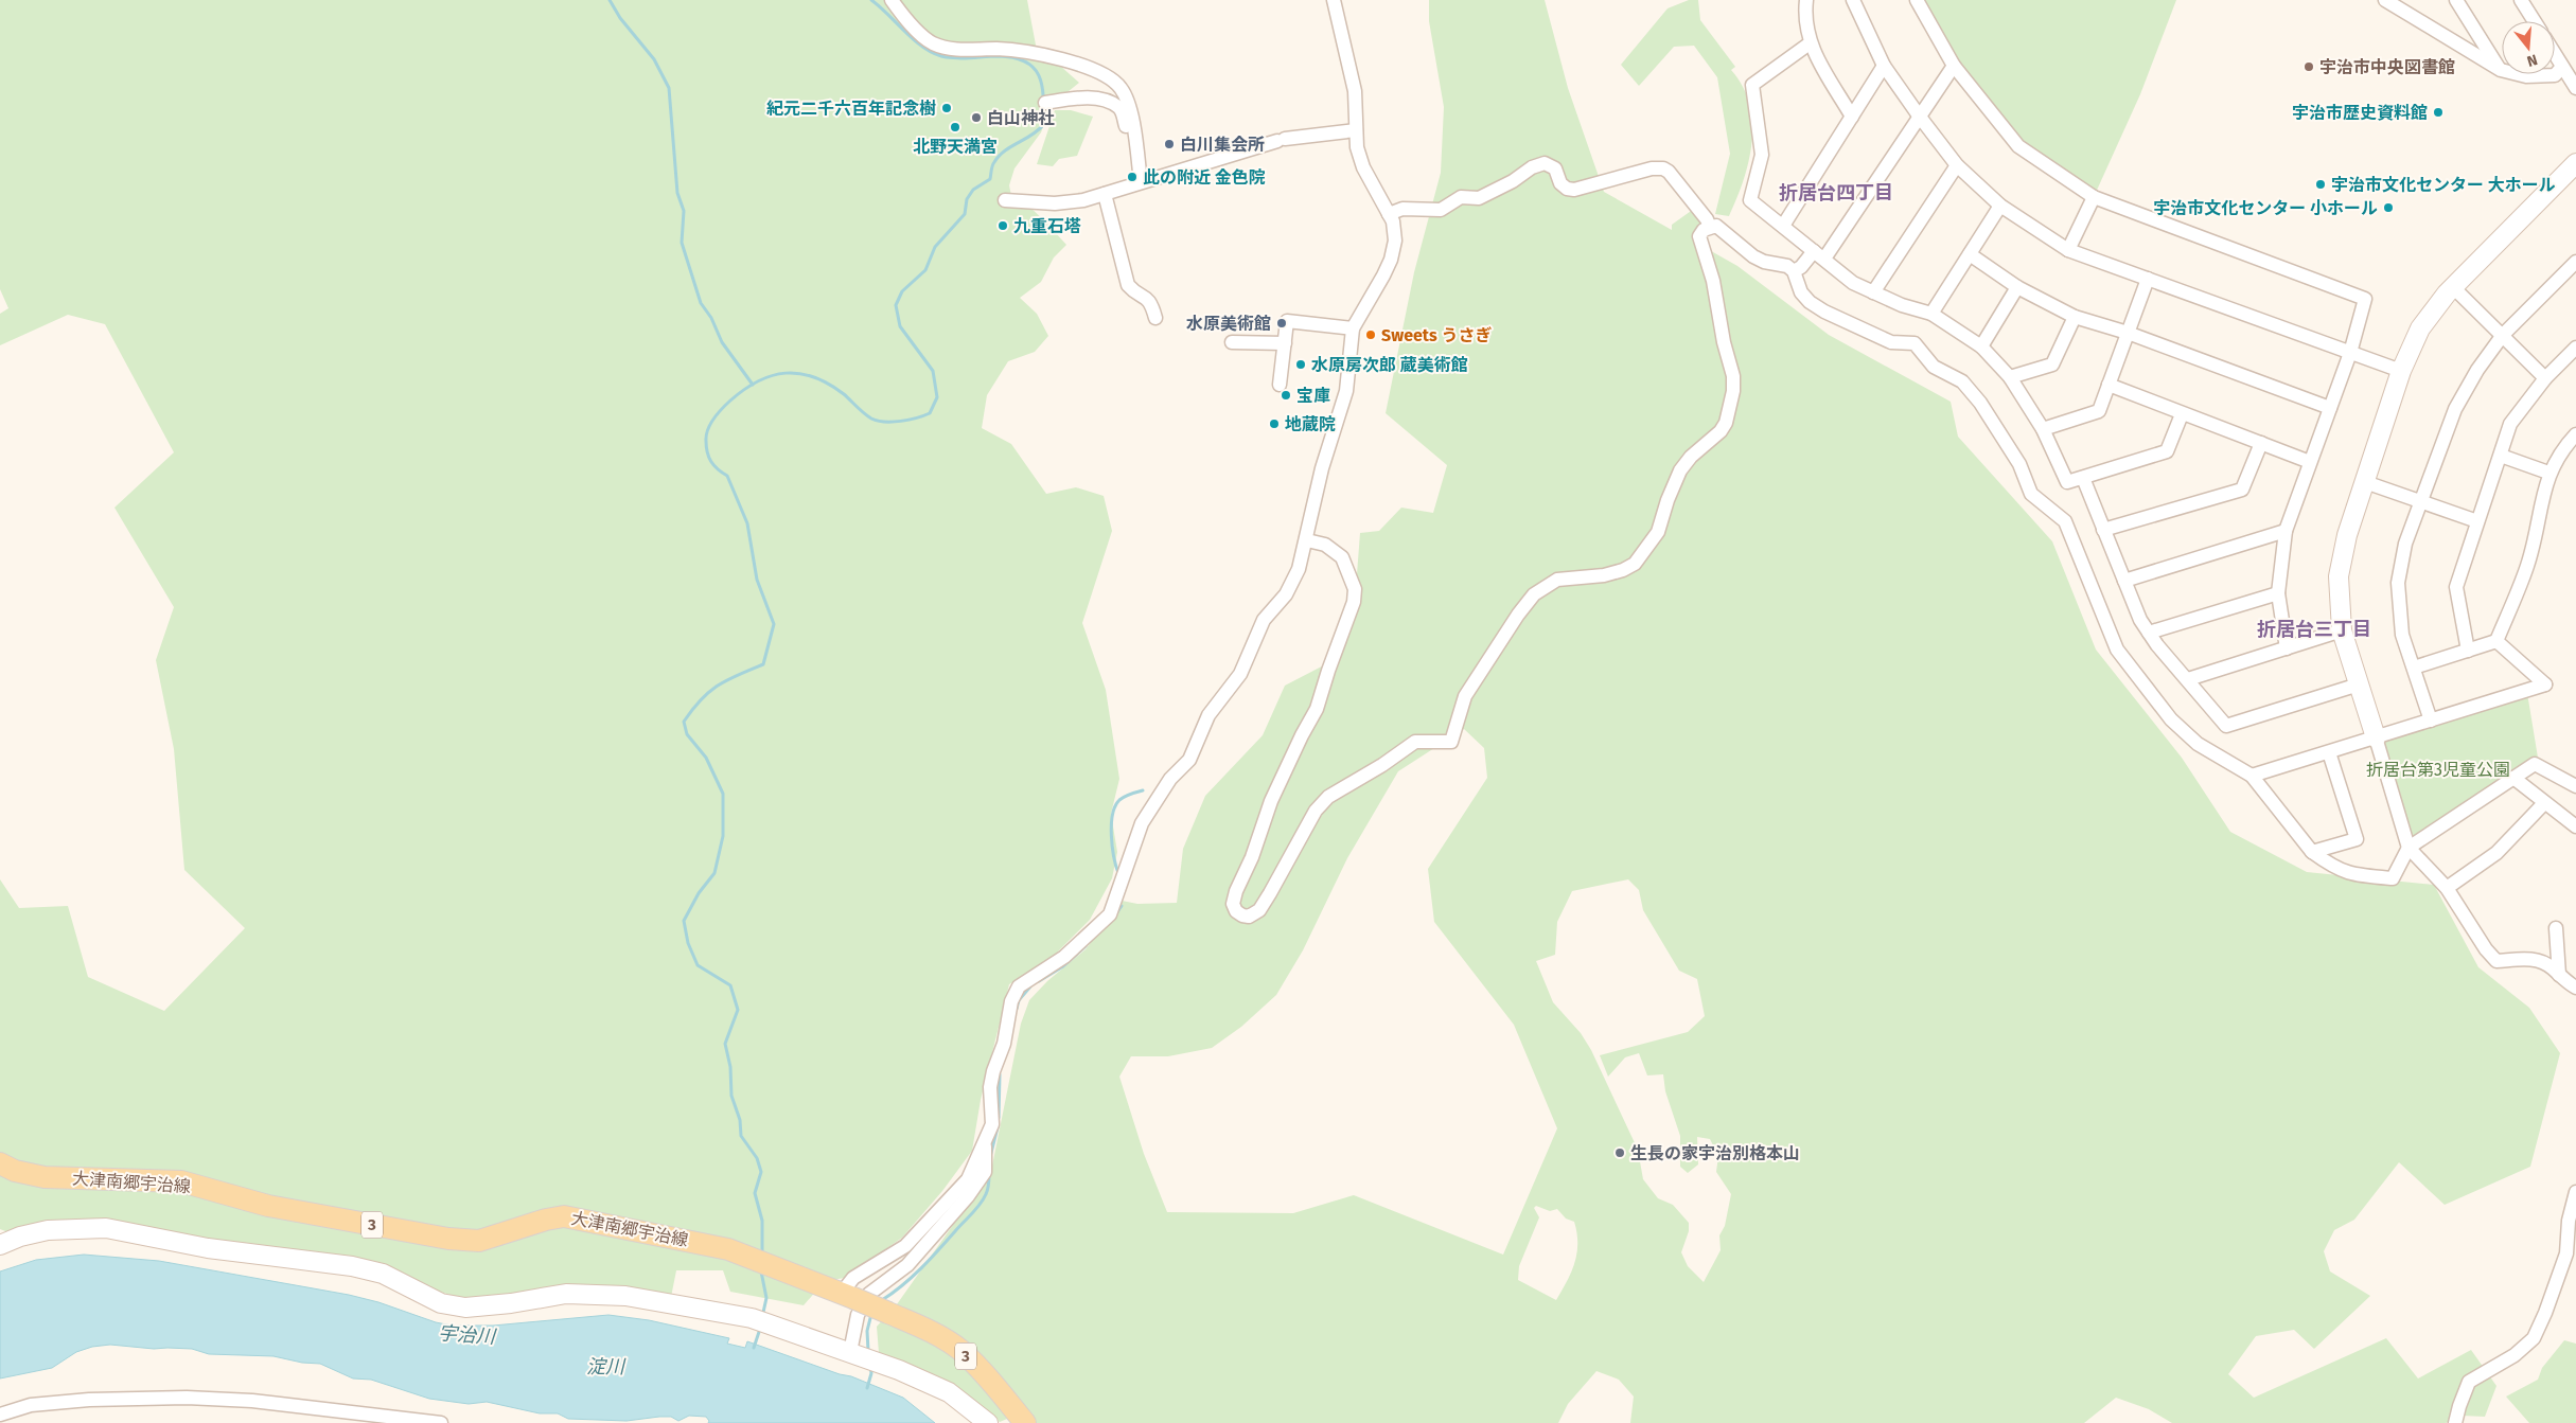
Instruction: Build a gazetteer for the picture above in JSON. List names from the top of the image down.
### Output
{
  "streets": {
    "main road": ["大津南郷宇治線", "3"]
  },
  "districts": ["折居台四丁目", "折居台三丁目"],
  "water": ["宇治川", "淀川"],
  "parks": ["折居台第3児童公園"],
  "places": [
    "宇治市中央図書館",
    "紀元二千六百年記念樹",
    "宇治市歴史資料館",
    "白山神社",
    "北野天満宮",
    "白川集会所",
    "此の附近 金色院",
    "宇治市文化センター 大ホール",
    "宇治市文化センター 小ホール",
    "九重石塔",
    "水原美術館",
    "Sweets うさぎ",
    "水原房次郎 蔵美術館",
    "宝庫",
    "地蔵院",
    "生長の家宇治別格本山"
  ],
  "north": "bottom"
}
